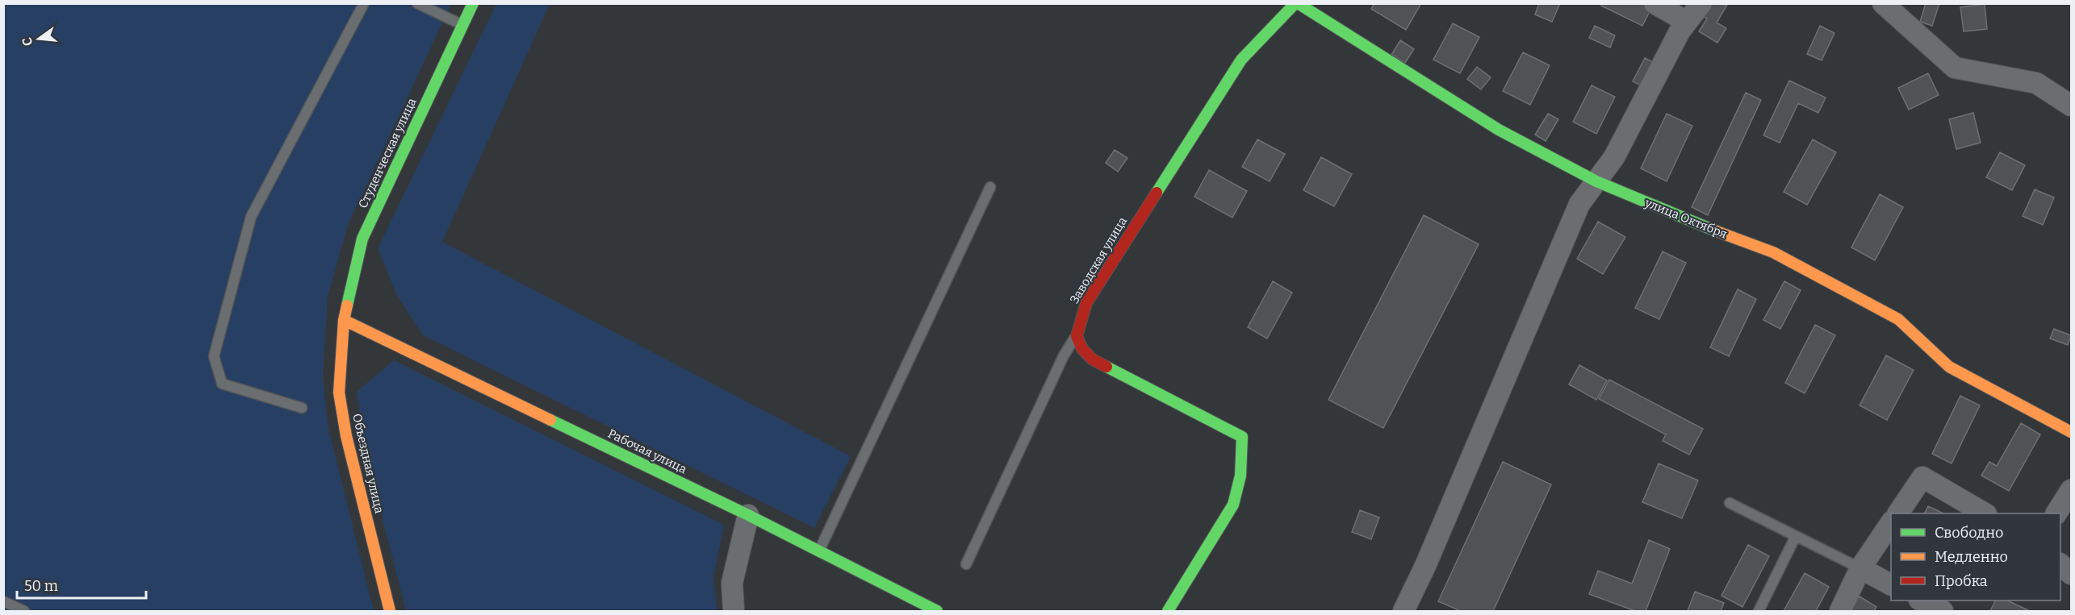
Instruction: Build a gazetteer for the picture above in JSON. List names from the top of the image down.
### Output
{
  "streets": {
    "street": [
      "Студенческая улица",
      "улица Октября",
      "Заводская улица",
      "Рабочая улица",
      "Объездная улица"
    ]
  },
  "crossings": [
    ["Студенческая улица", "Рабочая улица"],
    ["Студенческая улица", "Объездная улица"],
    ["улица Октября", "Заводская улица"],
    ["Рабочая улица", "Объездная улица"]
  ],
  "legend": ["Свободно", "Медленно", "Пробка"],
  "scale_bar": "50 m",
  "north": "left"
}
